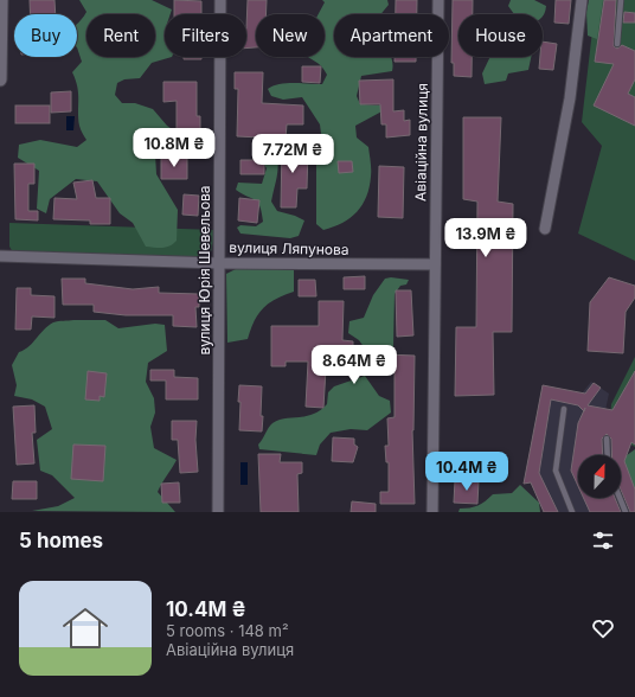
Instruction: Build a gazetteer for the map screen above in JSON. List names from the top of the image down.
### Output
{
  "streets": {
    "street": ["Авіаційна вулиця", "вулиця Ляпунова", "вулиця Юрія Шевельова"]
  },
  "crossings": [
    ["Авіаційна вулиця", "вулиця Ляпунова"],
    ["вулиця Ляпунова", "вулиця Юрія Шевельова"]
  ],
  "north": "top",
  "page": {
    "chip": [
      "Buy",
      "Rent",
      "Filters",
      "New",
      "Apartment",
      "House"
    ],
    "price": [
      "10.8M ₴",
      "7.72M ₴",
      "13.9M ₴",
      "8.64M ₴",
      "10.4M ₴"
    ],
    "heading": "5 homes",
    "list": [
      {
        "name": "10.4M ₴",
        "note": "5 rooms · 148 m² · Авіаційна вулиця"
      }
    ]
  }
}
